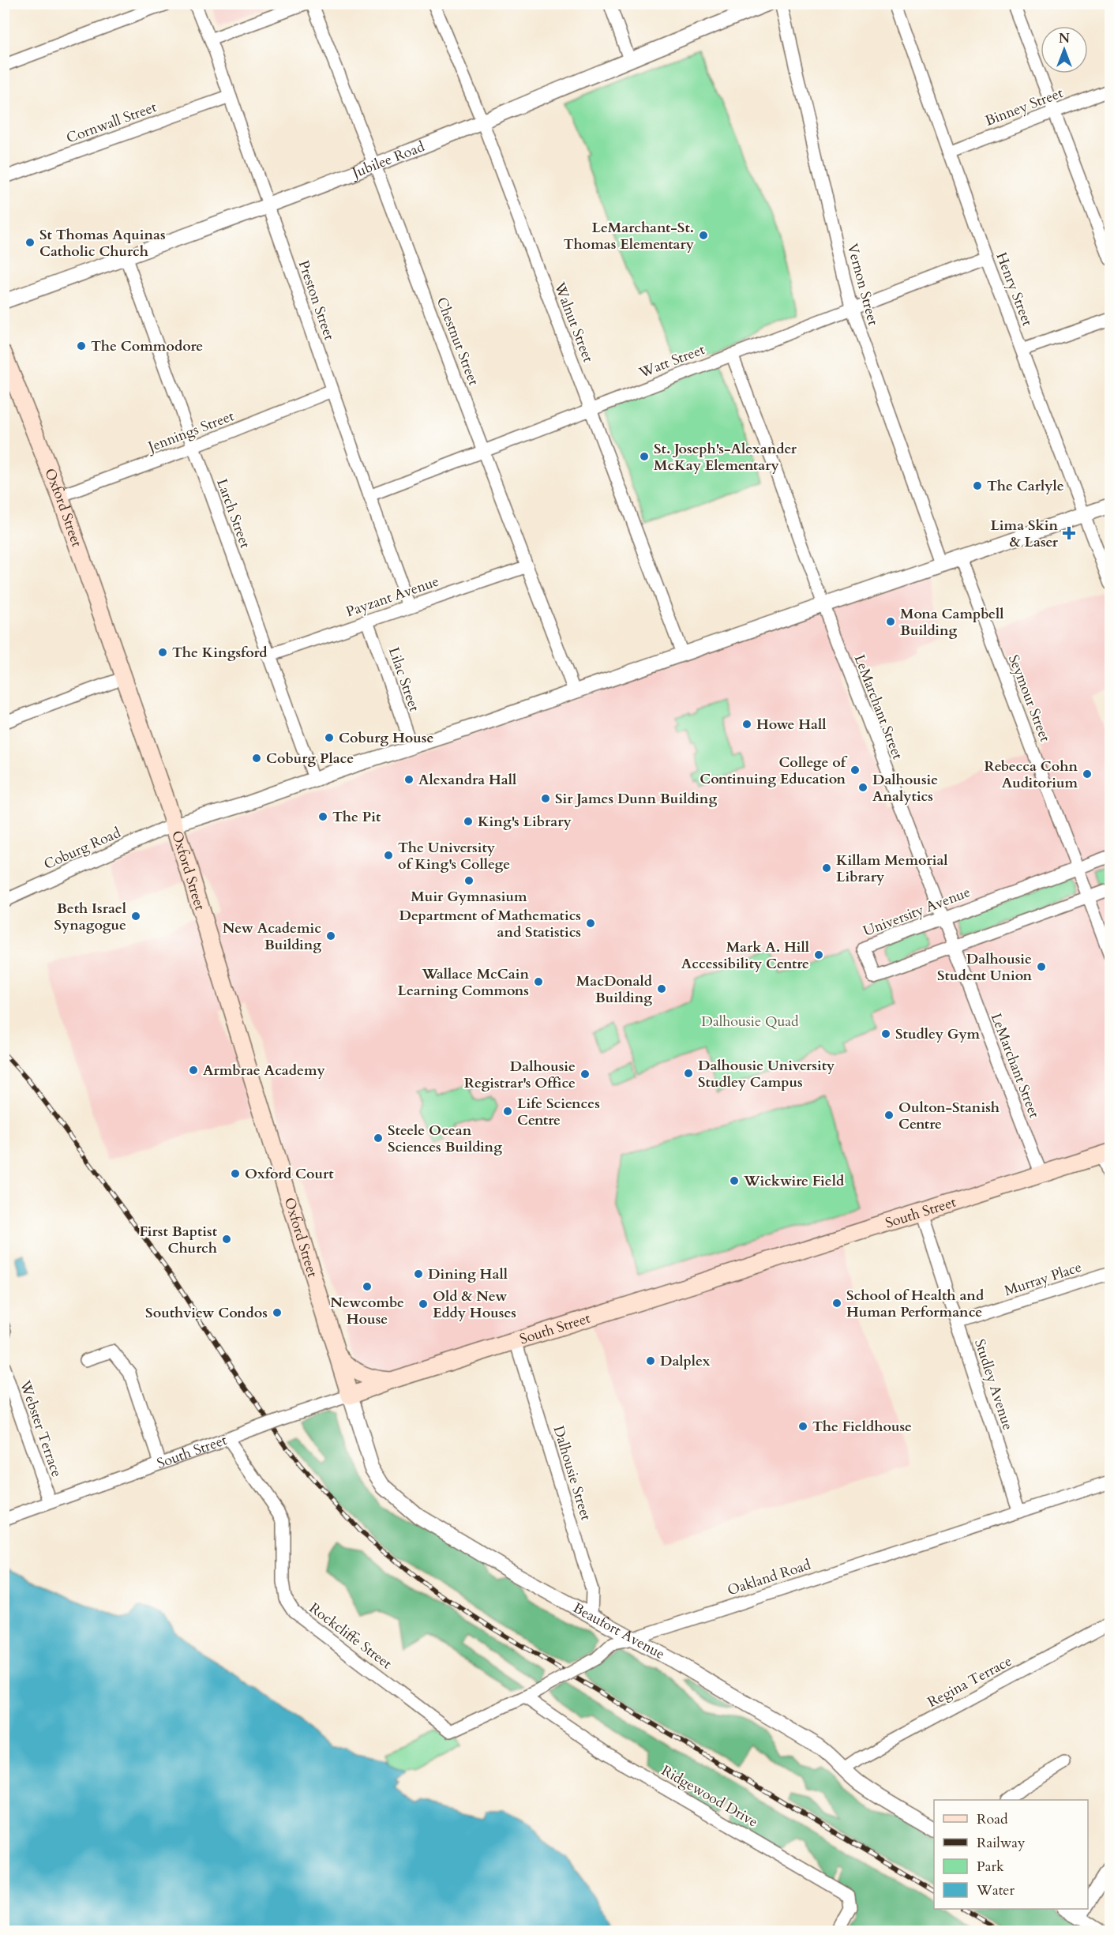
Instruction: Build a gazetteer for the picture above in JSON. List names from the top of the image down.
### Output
{
  "streets": {
    "main road": ["Oxford Street", "South Street"],
    "street": [
      "Binney Street",
      "Cornwall Street",
      "Jubilee Road",
      "Vernon Street",
      "Henry Street",
      "Preston Street",
      "Walnut Street",
      "Chestnut Street",
      "Watt Street",
      "Jennings Street",
      "Larch Street",
      "Payzant Avenue",
      "Lilac Street",
      "Seymour Street",
      "LeMarchant Street",
      "Coburg Road",
      "University Avenue",
      "Murray Place",
      "Studley Avenue",
      "Webster Terrace",
      "Dalhousie Street",
      "Oakland Road",
      "Beaufort Avenue",
      "Rockcliffe Street",
      "Regina Terrace",
      "Ridgewood Drive"
    ]
  },
  "crossings": [
    ["Binney Street", "Henry Street"],
    ["Cornwall Street", "Preston Street"],
    ["Jubilee Road", "Preston Street"],
    ["Jubilee Road", "Walnut Street"],
    ["Jubilee Road", "Chestnut Street"],
    ["Jubilee Road", "Larch Street"],
    ["Vernon Street", "Watt Street"],
    ["Henry Street", "Watt Street"],
    ["Preston Street", "Watt Street"],
    ["Preston Street", "Jennings Street"],
    ["Preston Street", "Payzant Avenue"],
    ["Walnut Street", "Watt Street"],
    ["Chestnut Street", "Watt Street"],
    ["Chestnut Street", "Payzant Avenue"],
    ["Watt Street", "LeMarchant Street"],
    ["Jennings Street", "Oxford Street"],
    ["Jennings Street", "Larch Street"],
    ["Oxford Street", "Coburg Road"],
    ["Oxford Street", "South Street"],
    ["Oxford Street", "Beaufort Avenue"],
    ["Larch Street", "Payzant Avenue"],
    ["Payzant Avenue", "Lilac Street"],
    ["Seymour Street", "University Avenue"],
    ["LeMarchant Street", "University Avenue"],
    ["LeMarchant Street", "South Street"],
    ["South Street", "Studley Avenue"],
    ["South Street", "Webster Terrace"],
    ["South Street", "Dalhousie Street"],
    ["South Street", "Beaufort Avenue"],
    ["South Street", "Rockcliffe Street"],
    ["Murray Place", "Studley Avenue"],
    ["Studley Avenue", "Oakland Road"],
    ["Dalhousie Street", "Beaufort Avenue"],
    ["Oakland Road", "Beaufort Avenue"],
    ["Oakland Road", "Rockcliffe Street"],
    ["Oakland Road", "Ridgewood Drive"],
    ["Beaufort Avenue", "Regina Terrace"]
  ],
  "parks": ["Dalhousie Quad"],
  "places": {
    "other": [
      "LeMarchant-St. Thomas Elementary",
      "St Thomas Aquinas Catholic Church",
      "The Commodore",
      "St. Joseph's-Alexander McKay Elementary",
      "The Carlyle",
      "Mona Campbell Building",
      "The Kingsford",
      "Howe Hall",
      "Coburg House",
      "Coburg Place",
      "College of Continuing Education",
      "Rebecca Cohn Auditorium",
      "Alexandra Hall",
      "Dalhousie Analytics",
      "Sir James Dunn Building",
      "The Pit",
      "King's Library",
      "The University of King's College",
      "Killam Memorial Library",
      "Muir Gymnasium",
      "Beth Israel Synagogue",
      "Department of Mathematics and Statistics",
      "New Academic Building",
      "Mark A. Hill Accessibility Centre",
      "Dalhousie Student Union",
      "Wallace McCain Learning Commons",
      "MacDonald Building",
      "Studley Gym",
      "Armbrae Academy",
      "Dalhousie University Studley Campus",
      "Dalhousie Registrar's Office",
      "Life Sciences Centre",
      "Oulton-Stanish Centre",
      "Steele Ocean Sciences Building",
      "Oxford Court",
      "Wickwire Field",
      "First Baptist Church",
      "Dining Hall",
      "Newcombe House",
      "School of Health and Human Performance",
      "Old & New Eddy Houses",
      "Southview Condos",
      "Dalplex",
      "The Fieldhouse"
    ],
    "health": ["Lima Skin & Laser"]
  },
  "legend": [
    "Road",
    "Railway",
    "Park",
    "Water"
  ],
  "north": "top"
}
